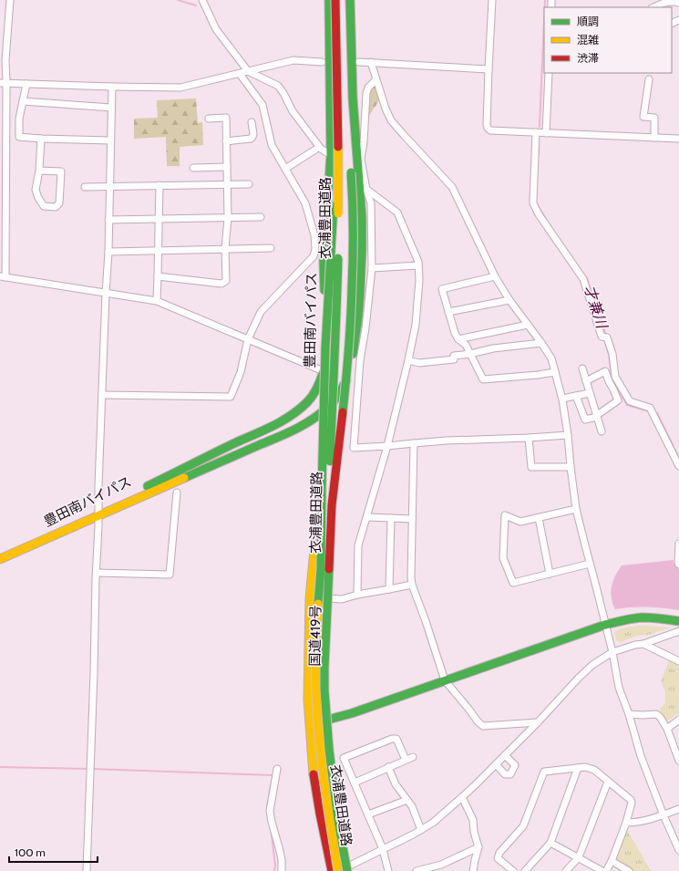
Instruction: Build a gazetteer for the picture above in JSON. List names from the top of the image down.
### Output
{
  "streets": {
    "main road": ["衣浦豊田道路", "豊田南バイパス", "国道419号"]
  },
  "crossings": [
    ["衣浦豊田道路", "豊田南バイパス"],
    ["衣浦豊田道路", "国道419号"],
    ["豊田南バイパス", "国道419号"]
  ],
  "water": ["才兼川"],
  "legend": ["順調", "混雑", "渋滞"],
  "scale_bar": "100 m"
}
